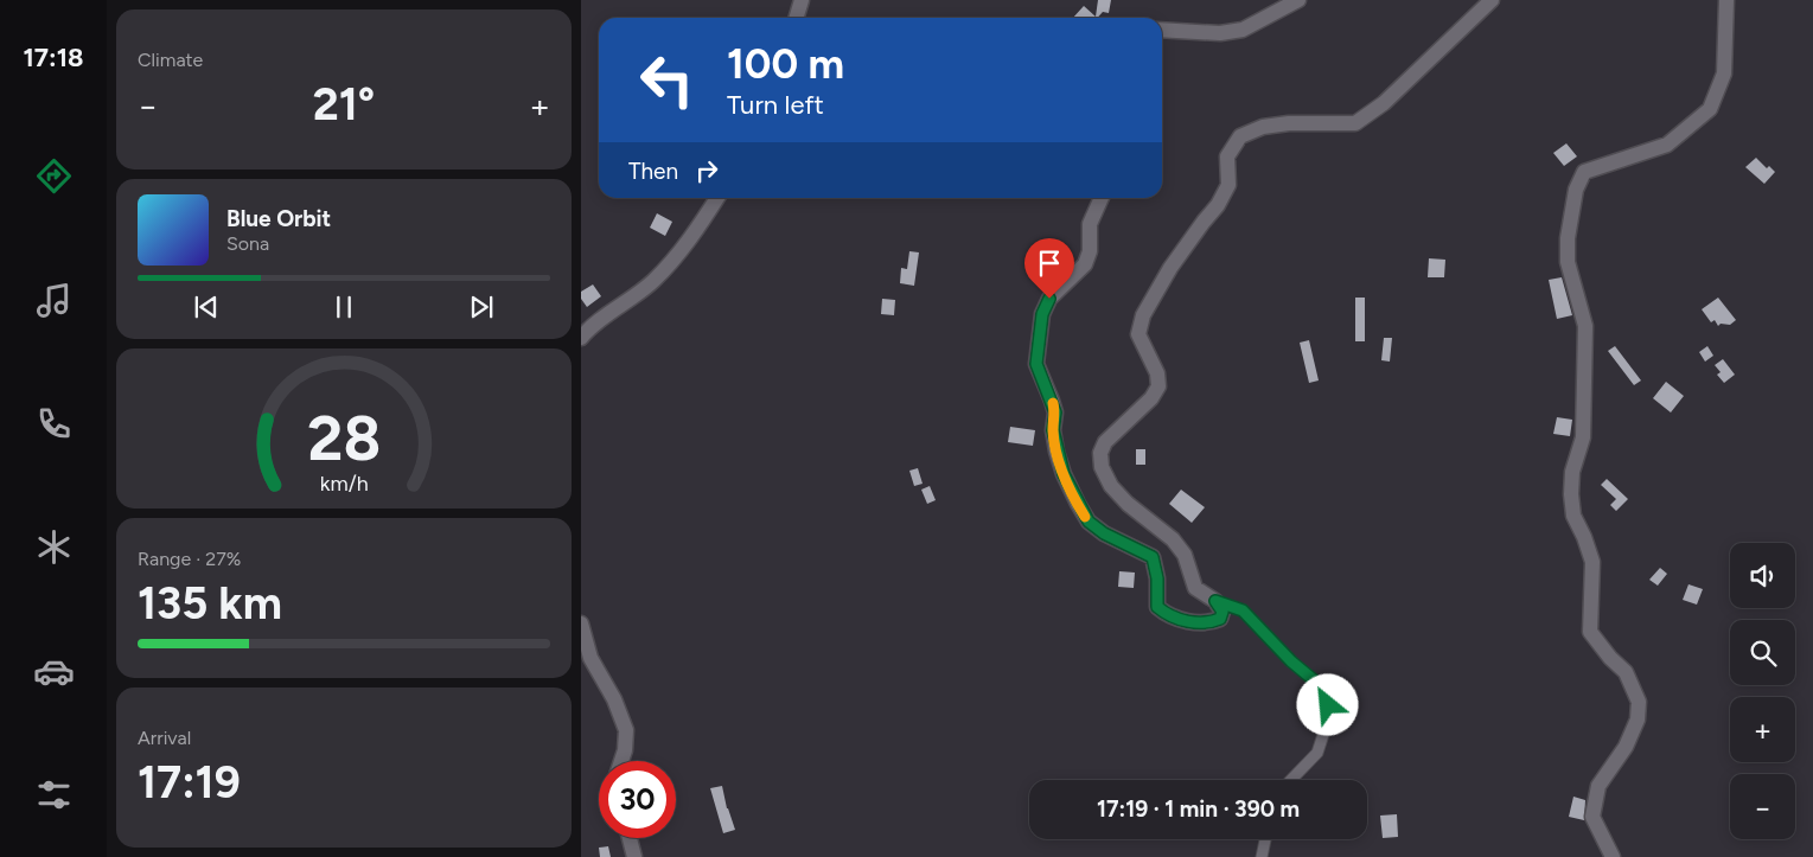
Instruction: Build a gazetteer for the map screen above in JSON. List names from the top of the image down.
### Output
{
  "page": {
    "tabs": "17:18",
    "tile": [
      "Climate",
      ["Range · 27%", "135 km"],
      ["Arrival", "17:19"]
    ],
    "turn": ["100 m", "Turn left"],
    "heat": ["−", "21°", "+"],
    "then": "Then",
    "song": ["Blue Orbit", "Sona"],
    "map_buttons": ["+", "−"],
    "limit": "30",
    "trip": "17:19 · 1 min · 390 m",
    "gauge": ["28", "km/h"]
  }
}
